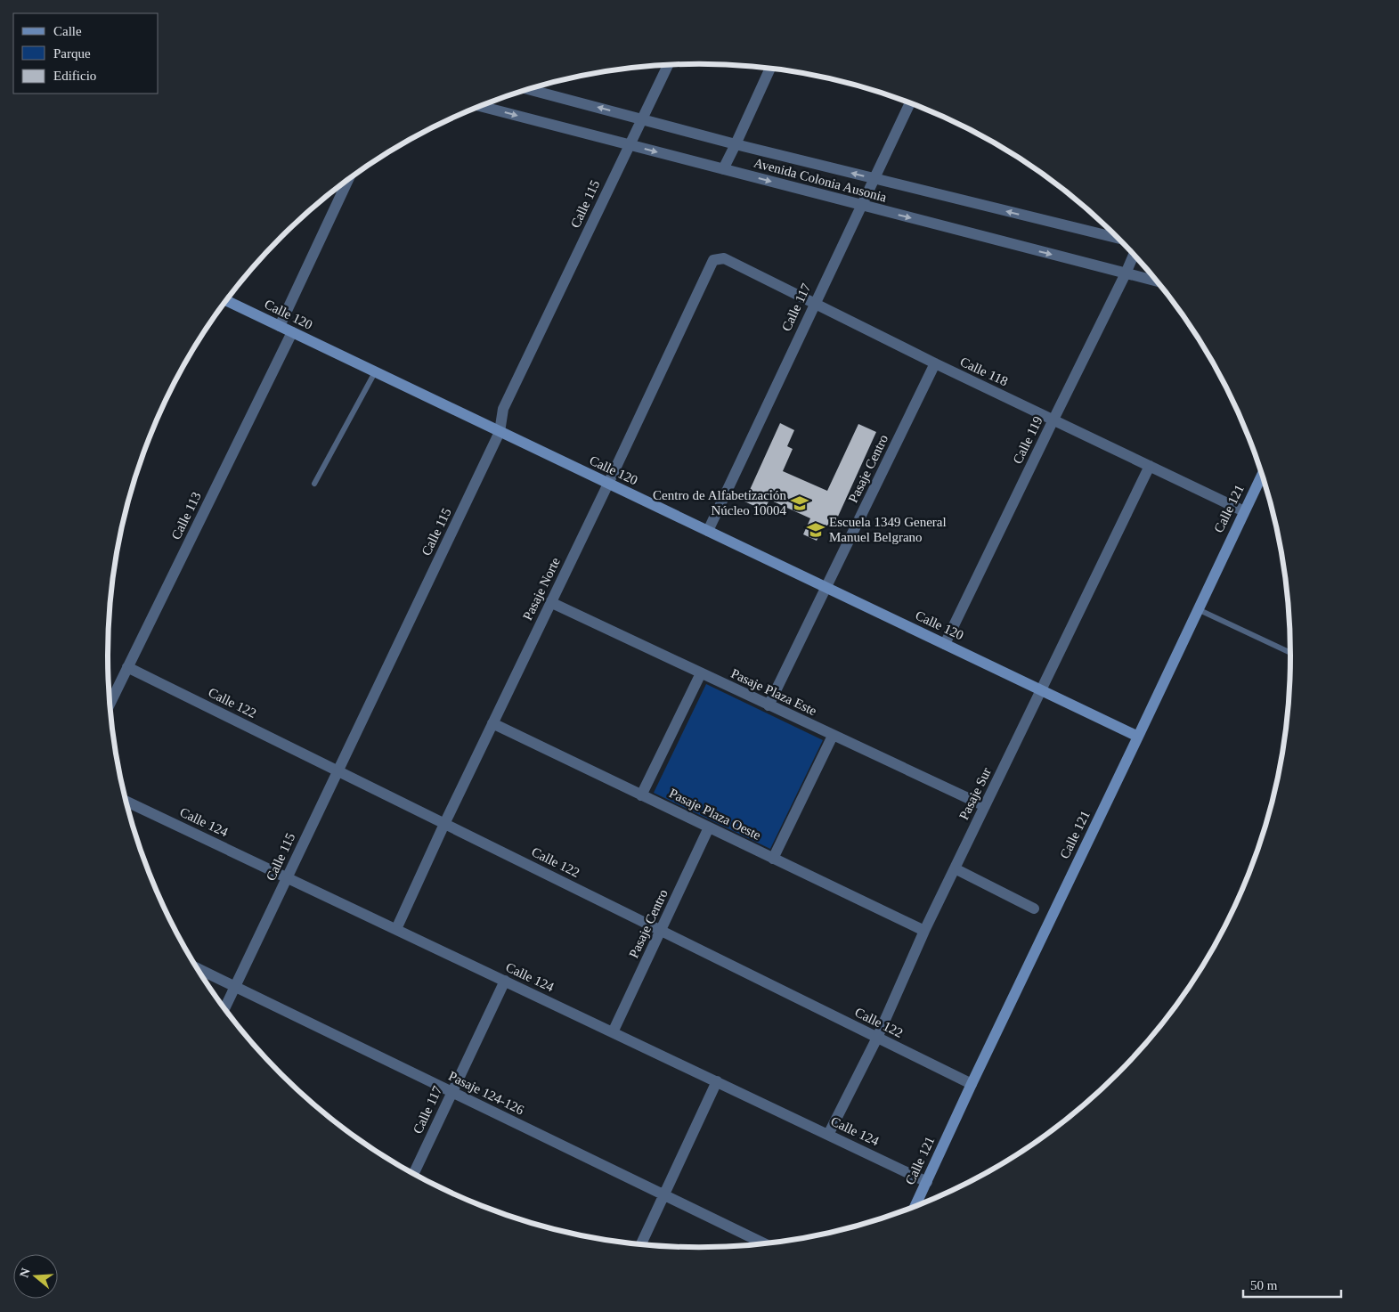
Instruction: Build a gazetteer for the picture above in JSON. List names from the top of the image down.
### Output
{
  "streets": {
    "street": [
      "Avenida Colonia Ausonia",
      "Calle 115",
      "Calle 117",
      "Calle 120",
      "Calle 118",
      "Calle 119",
      "Pasaje Centro",
      "Calle 121",
      "Calle 113",
      "Pasaje Norte",
      "Pasaje Plaza Este",
      "Calle 122",
      "Pasaje Sur",
      "Pasaje Plaza Oeste",
      "Calle 124",
      "Pasaje 124-126"
    ]
  },
  "crossings": [
    ["Avenida Colonia Ausonia", "Calle 115"],
    ["Avenida Colonia Ausonia", "Calle 117"],
    ["Avenida Colonia Ausonia", "Calle 119"],
    ["Calle 115", "Calle 120"],
    ["Calle 115", "Calle 122"],
    ["Calle 115", "Calle 124"],
    ["Calle 115", "Pasaje 124-126"],
    ["Calle 117", "Calle 120"],
    ["Calle 117", "Calle 118"],
    ["Calle 117", "Calle 124"],
    ["Calle 117", "Pasaje 124-126"],
    ["Calle 120", "Calle 119"],
    ["Calle 120", "Pasaje Centro"],
    ["Calle 120", "Calle 121"],
    ["Calle 120", "Calle 113"],
    ["Calle 120", "Pasaje Norte"],
    ["Calle 120", "Pasaje Sur"],
    ["Calle 118", "Calle 119"],
    ["Calle 118", "Pasaje Centro"],
    ["Calle 118", "Calle 121"],
    ["Calle 118", "Pasaje Norte"],
    ["Calle 118", "Pasaje Sur"],
    ["Pasaje Centro", "Pasaje Plaza Este"],
    ["Pasaje Centro", "Calle 122"],
    ["Pasaje Centro", "Pasaje Plaza Oeste"],
    ["Pasaje Centro", "Calle 124"],
    ["Calle 121", "Calle 122"],
    ["Calle 121", "Calle 124"],
    ["Calle 113", "Calle 122"],
    ["Pasaje Norte", "Pasaje Plaza Este"],
    ["Pasaje Norte", "Calle 122"],
    ["Pasaje Norte", "Pasaje Plaza Oeste"],
    ["Pasaje Norte", "Calle 124"],
    ["Pasaje Plaza Este", "Pasaje Sur"],
    ["Calle 122", "Pasaje Sur"],
    ["Pasaje Sur", "Pasaje Plaza Oeste"],
    ["Pasaje Sur", "Calle 124"]
  ],
  "places": {
    "school or university": ["Centro de Alfabetización Núcleo 10004", "Escuela 1349 General Manuel Belgrano"]
  },
  "legend": ["Calle", "Parque", "Edificio"],
  "scale_bar": "50 m",
  "north": "left"
}
